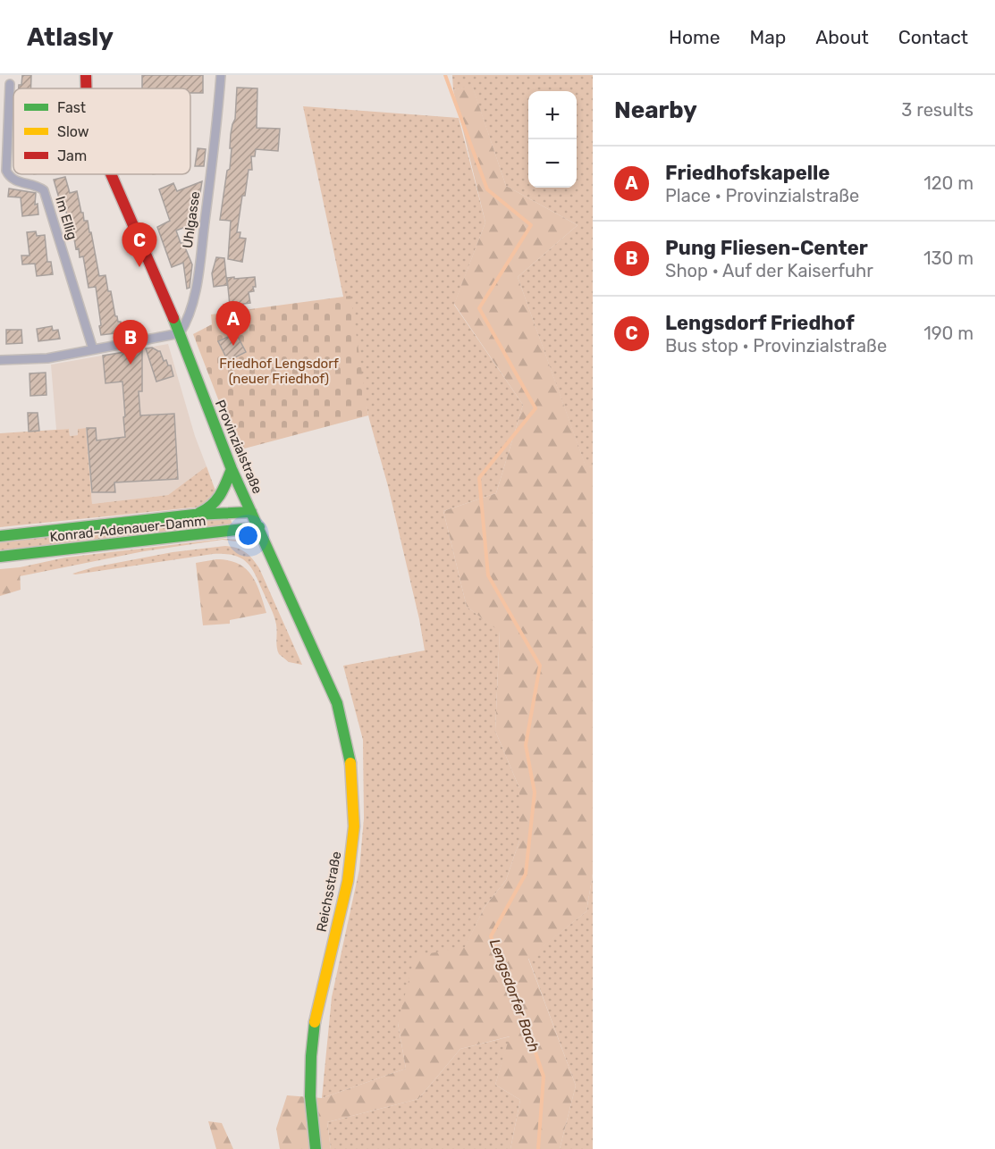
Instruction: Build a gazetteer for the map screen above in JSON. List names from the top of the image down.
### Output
{
  "streets": {
    "main road": ["Provinzialstraße", "Konrad-Adenauer-Damm", "Reichsstraße"],
    "street": ["Im Ellig", "Uhlgasse"]
  },
  "crossings": [
    ["Uhlgasse", "Provinzialstraße"],
    ["Provinzialstraße", "Konrad-Adenauer-Damm"],
    ["Provinzialstraße", "Reichsstraße"],
    ["Konrad-Adenauer-Damm", "Reichsstraße"]
  ],
  "water": ["Lengsdorfer Bach"],
  "parks": ["Friedhof Lengsdorf (neuer Friedhof)"],
  "legend": ["Fast", "Slow", "Jam"],
  "page": {
    "header": "Atlasly",
    "nav": [
      "Home",
      "Map",
      "About",
      "Contact"
    ],
    "heading": ["Nearby", "3 results"],
    "map_buttons": ["+", "−"],
    "list": [
      {
        "mark": "A",
        "name": "Friedhofskapelle",
        "note": "Place · Provinzialstraße",
        "value": "120 m"
      },
      {
        "mark": "B",
        "name": "Pung Fliesen-Center",
        "note": "Shop · Auf der Kaiserfuhr",
        "value": "130 m"
      },
      {
        "mark": "C",
        "name": "Lengsdorf Friedhof",
        "note": "Bus stop · Provinzialstraße",
        "value": "190 m"
      }
    ],
    "pins": ["C", "A", "B"]
  }
}
